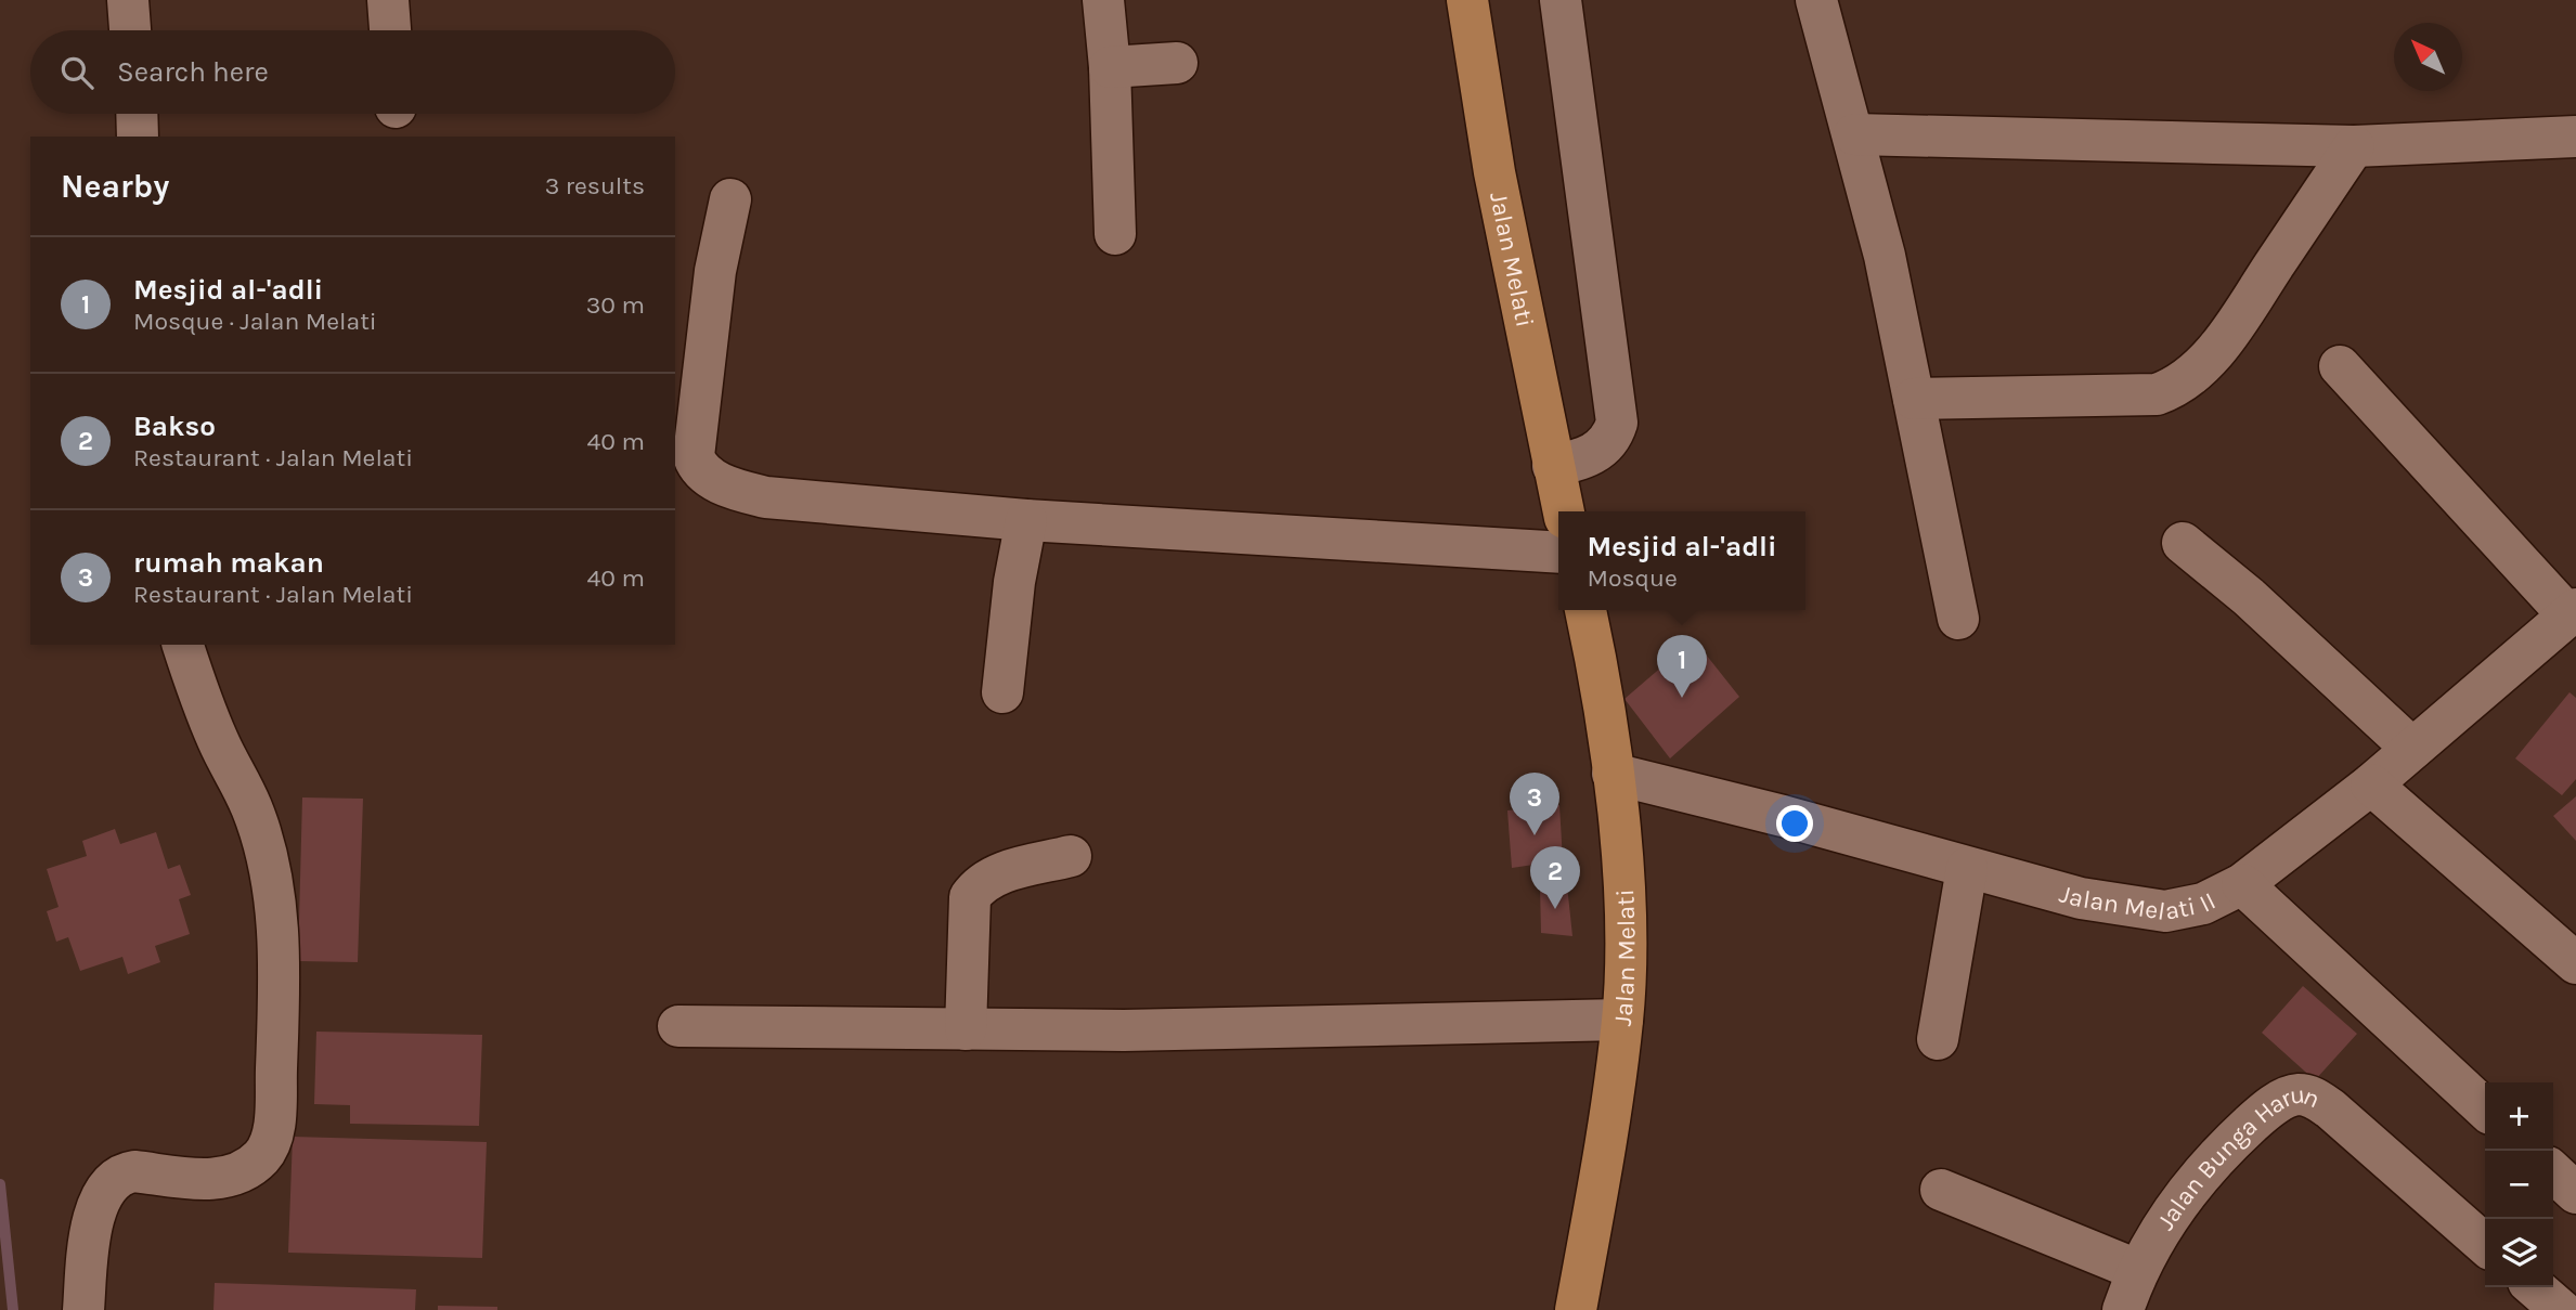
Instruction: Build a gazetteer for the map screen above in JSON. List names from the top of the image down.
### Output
{
  "streets": {
    "main road": ["Jalan Melati"],
    "street": ["Jalan Melati II", "Jalan Bunga Harun"]
  },
  "crossings": [
    ["Jalan Melati", "Jalan Melati II"]
  ],
  "north": "top left",
  "page": {
    "search": "Search here",
    "heading": ["Nearby", "3 results"],
    "list": [
      {
        "mark": "1",
        "name": "Mesjid al-'adli",
        "note": "Mosque · Jalan Melati",
        "value": "30 m"
      },
      {
        "mark": "2",
        "name": "Bakso",
        "note": "Restaurant · Jalan Melati",
        "value": "40 m"
      },
      {
        "mark": "3",
        "name": "rumah makan",
        "note": "Restaurant · Jalan Melati",
        "value": "40 m"
      }
    ],
    "popup": ["Mesjid al-'adli", "Mosque"],
    "pins": ["1", "3", "2"],
    "map_buttons": ["+", "−"]
  }
}
